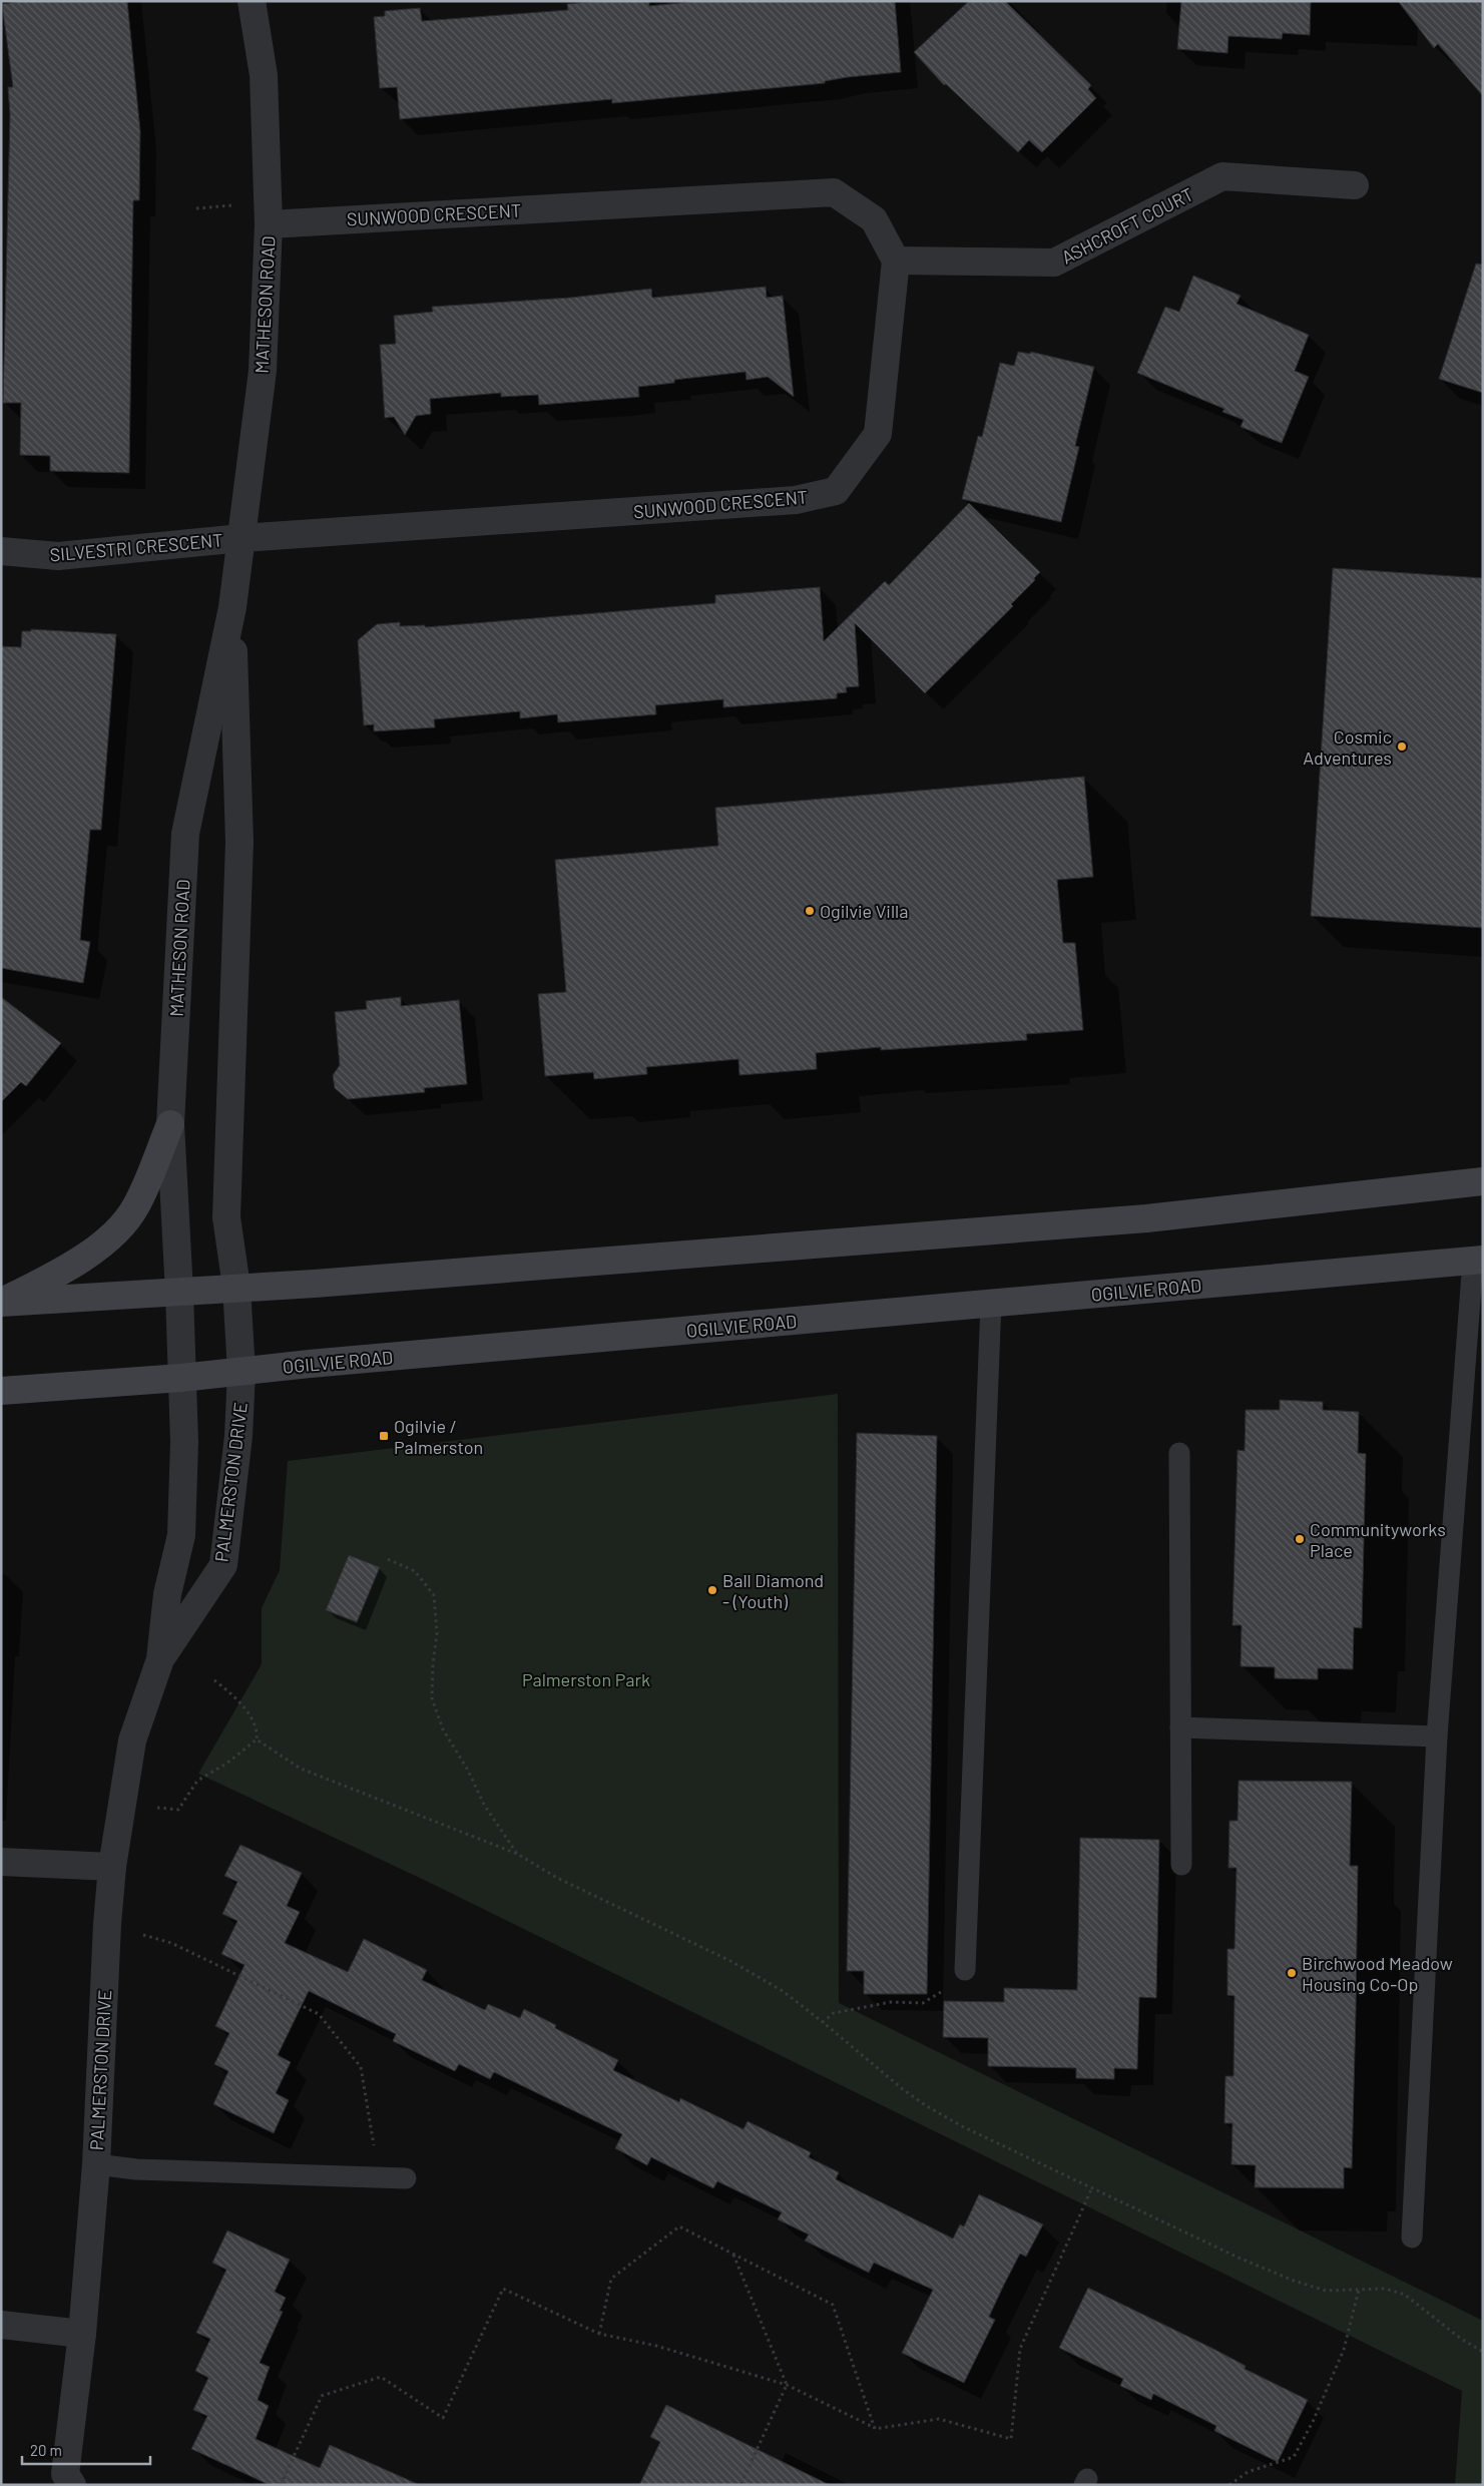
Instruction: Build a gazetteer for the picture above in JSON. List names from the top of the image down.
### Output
{
  "streets": {
    "main road": ["OGILVIE ROAD"],
    "street": [
      "SUNWOOD CRESCENT",
      "ASHCROFT COURT",
      "MATHESON ROAD",
      "SILVESTRI CRESCENT",
      "PALMERSTON DRIVE"
    ]
  },
  "crossings": [
    ["SUNWOOD CRESCENT", "ASHCROFT COURT"],
    ["SUNWOOD CRESCENT", "MATHESON ROAD"],
    ["SUNWOOD CRESCENT", "SILVESTRI CRESCENT"],
    ["MATHESON ROAD", "SILVESTRI CRESCENT"],
    ["MATHESON ROAD", "PALMERSTON DRIVE"],
    ["OGILVIE ROAD", "PALMERSTON DRIVE"]
  ],
  "parks": ["Palmerston Park"],
  "places": {
    "other": [
      "Cosmic Adventures",
      "Ogilvie Villa",
      "Communityworks Place",
      "Ball Diamond - (Youth)",
      "Birchwood Meadow Housing Co-Op"
    ],
    "transit": ["Ogilvie / Palmerston"]
  },
  "scale_bar": "20 m"
}
